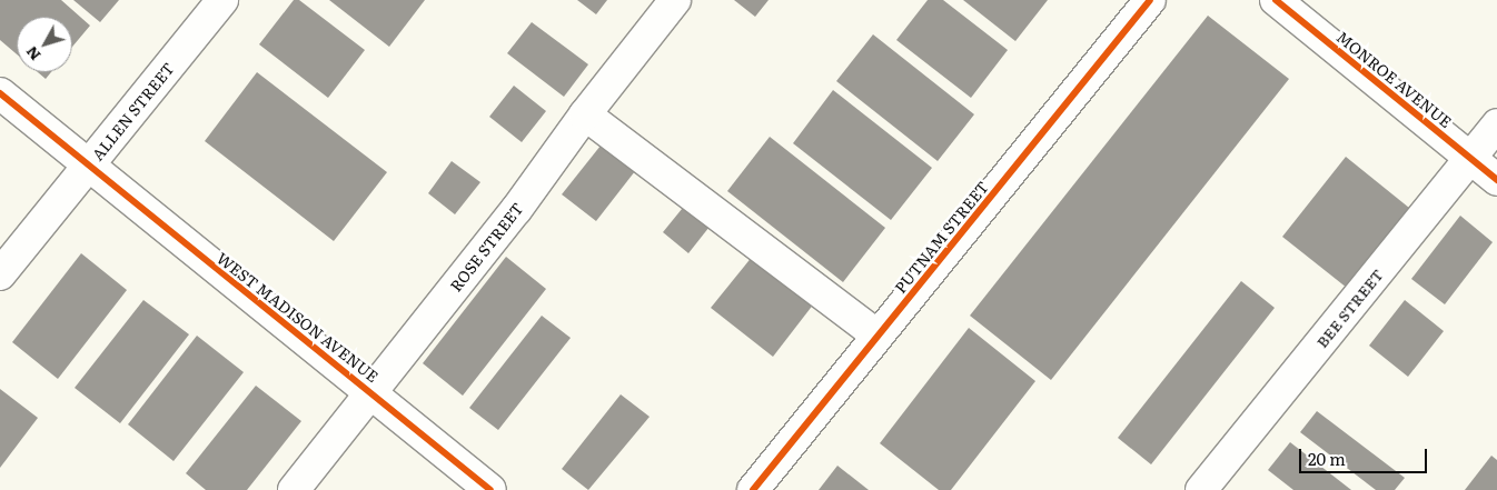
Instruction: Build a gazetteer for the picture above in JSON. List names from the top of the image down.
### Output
{
  "streets": {
    "street": [
      "MONROE AVENUE",
      "ALLEN STREET",
      "PUTNAM STREET",
      "ROSE STREET",
      "BEE STREET",
      "WEST MADISON AVENUE"
    ]
  },
  "crossings": [
    ["MONROE AVENUE", "BEE STREET"],
    ["ALLEN STREET", "WEST MADISON AVENUE"],
    ["ROSE STREET", "WEST MADISON AVENUE"]
  ],
  "scale_bar": "20 m",
  "north": "bottom left"
}
